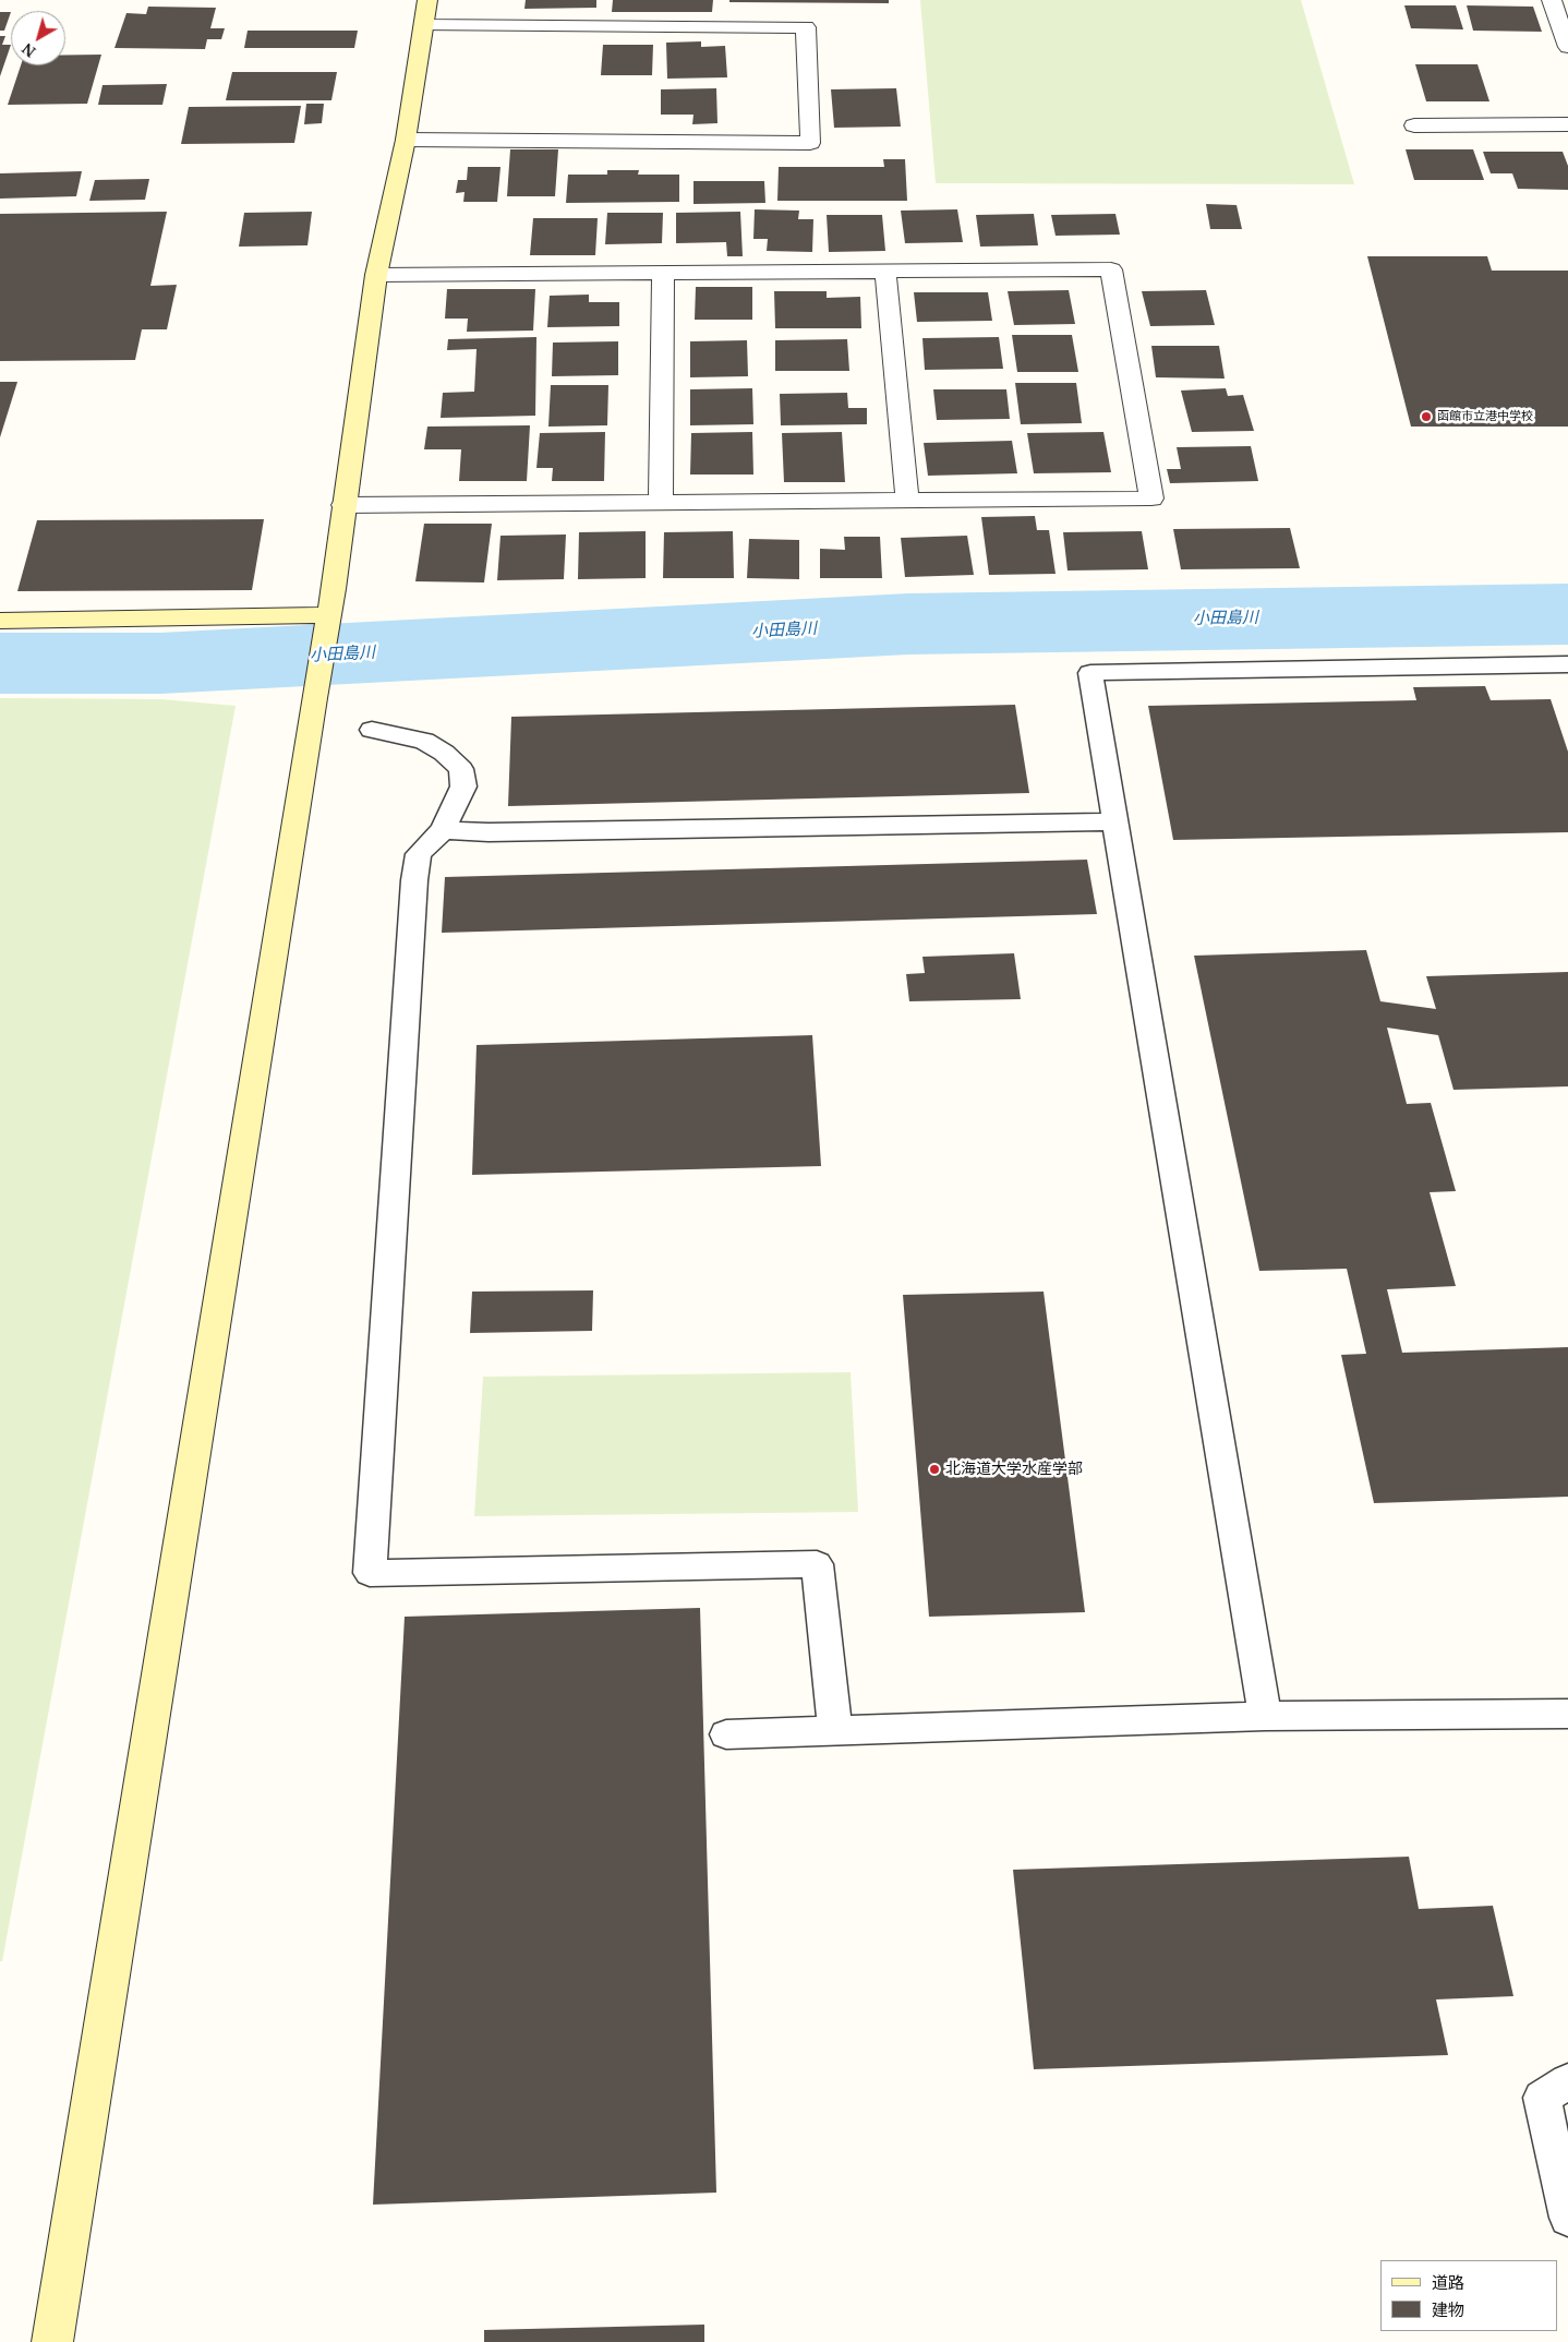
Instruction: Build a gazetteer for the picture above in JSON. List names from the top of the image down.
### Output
{
  "water": ["小田島川"],
  "places": ["函館市立港中学校", "北海道大学水産学部"],
  "legend": ["道路", "建物"],
  "north": "bottom left"
}
